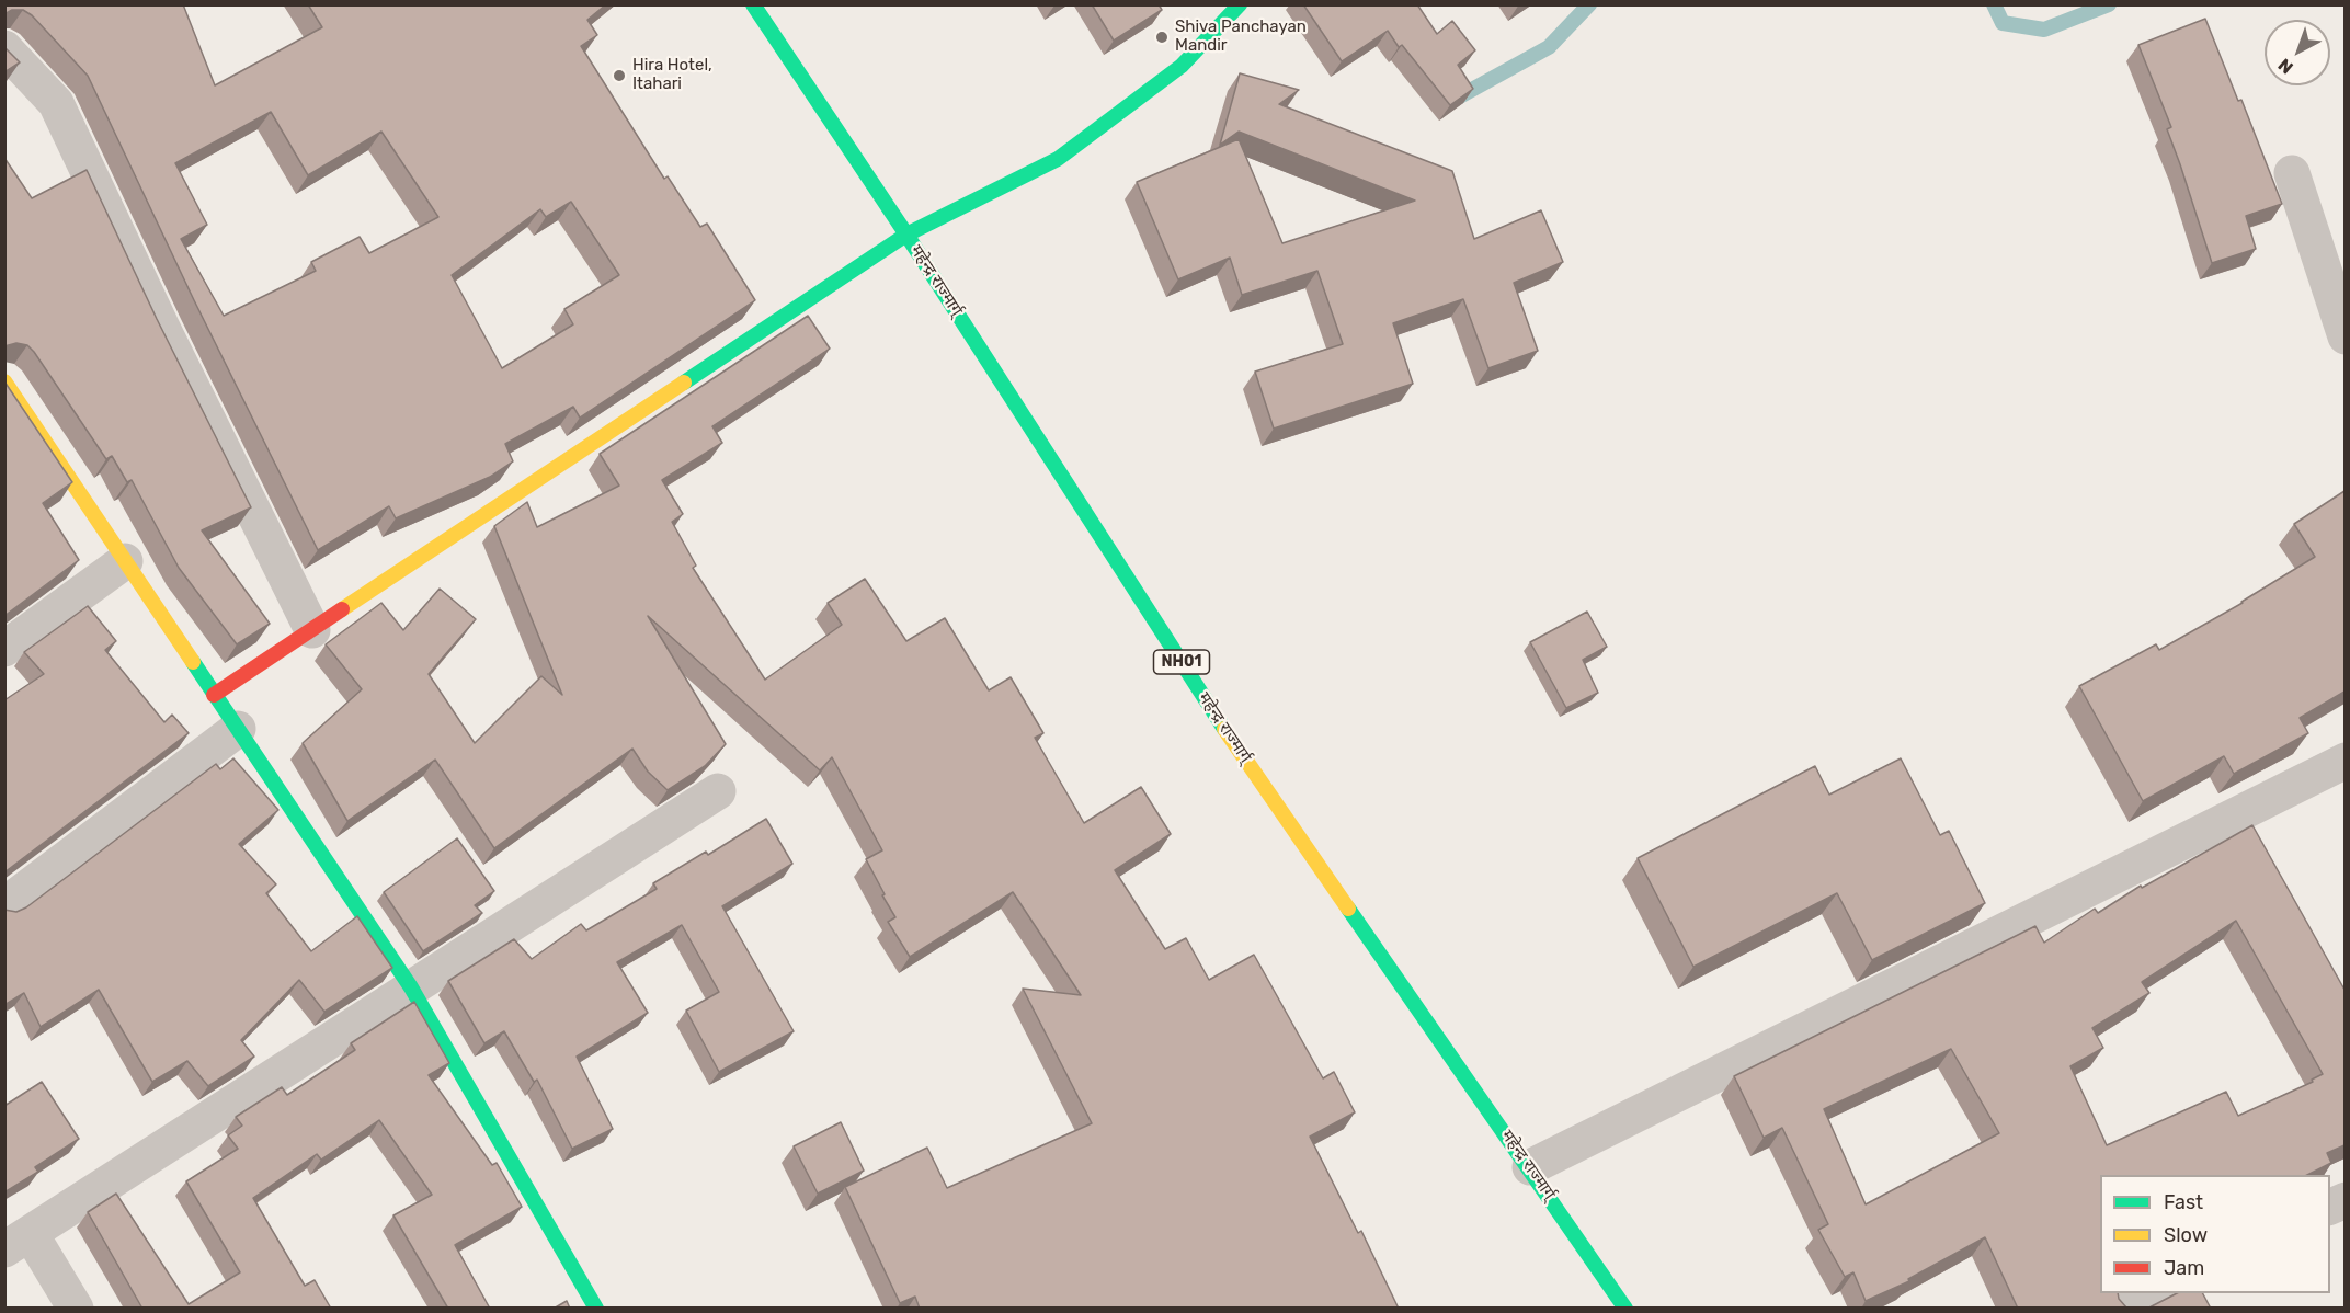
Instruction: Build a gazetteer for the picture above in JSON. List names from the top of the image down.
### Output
{
  "streets": {
    "main road": ["महेन्द्र राज्मार्ग्", "NH01"]
  },
  "places": ["Shiva Panchayan Mandir", "Hira Hotel, Itahari"],
  "legend": ["Fast", "Slow", "Jam"],
  "north": "bottom left"
}
